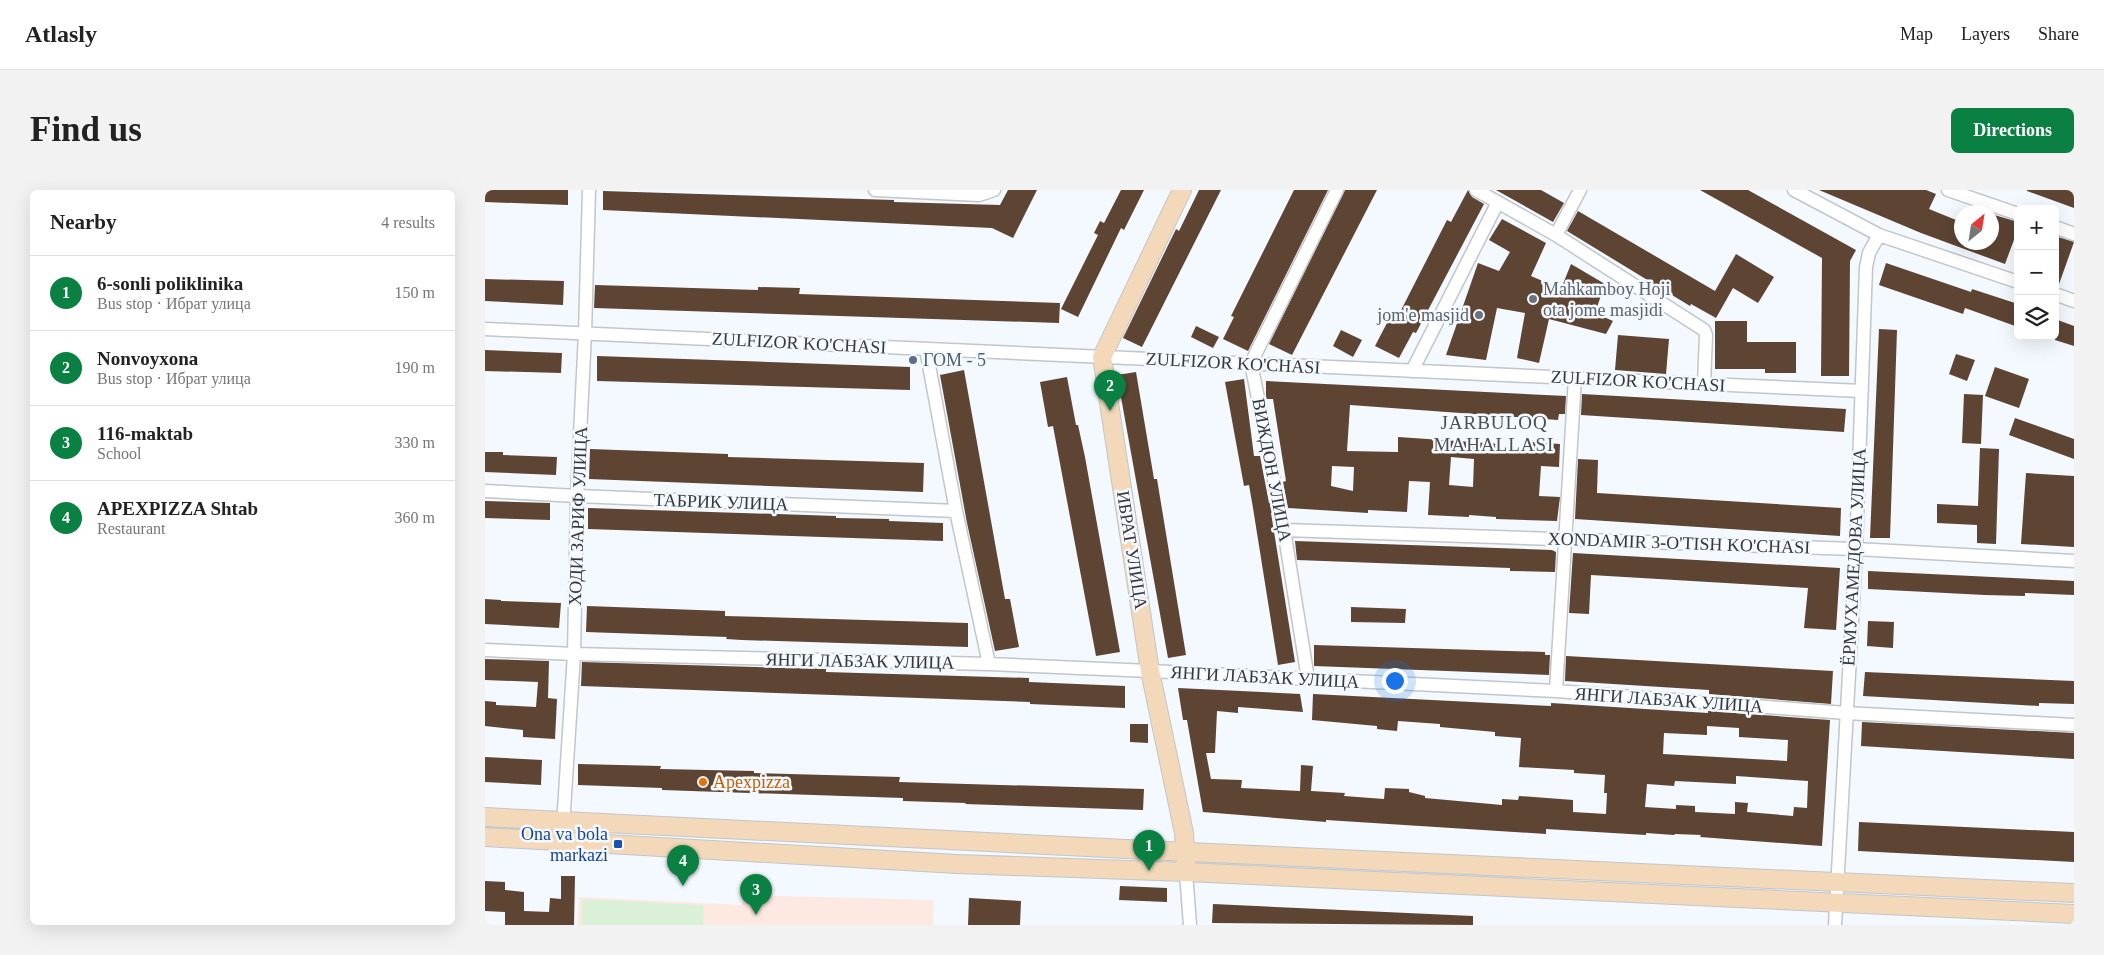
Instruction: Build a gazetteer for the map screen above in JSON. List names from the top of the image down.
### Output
{
  "streets": {
    "main road": ["ИБРАТ УЛИЦА"],
    "street": [
      "ZULFIZOR KO'CHASI",
      "ВИЖДОН УЛИЦА",
      "ТАБРИК УЛИЦА",
      "ХОДИ ЗАРИФ УЛИЦА",
      "XONDAMIR 3-O'TISH KO'CHASI",
      "ЁРМУХАМЕДОВА УЛИЦА",
      "ЯНГИ ЛАБЗАК УЛИЦА"
    ]
  },
  "crossings": [
    ["ZULFIZOR KO'CHASI", "ВИЖДОН УЛИЦА"],
    ["ZULFIZOR KO'CHASI", "ХОДИ ЗАРИФ УЛИЦА"],
    ["ZULFIZOR KO'CHASI", "ИБРАТ УЛИЦА"],
    ["ZULFIZOR KO'CHASI", "ЁРМУХАМЕДОВА УЛИЦА"],
    ["ВИЖДОН УЛИЦА", "XONDAMIR 3-O'TISH KO'CHASI"],
    ["ВИЖДОН УЛИЦА", "ЯНГИ ЛАБЗАК УЛИЦА"],
    ["ТАБРИК УЛИЦА", "ХОДИ ЗАРИФ УЛИЦА"],
    ["ХОДИ ЗАРИФ УЛИЦА", "ЯНГИ ЛАБЗАК УЛИЦА"],
    ["XONDAMIR 3-O'TISH KO'CHASI", "ЁРМУХАМЕДОВА УЛИЦА"],
    ["ИБРАТ УЛИЦА", "ЯНГИ ЛАБЗАК УЛИЦА"],
    ["ЁРМУХАМЕДОВА УЛИЦА", "ЯНГИ ЛАБЗАК УЛИЦА"]
  ],
  "districts": ["JARBULOQ MAHALLASI"],
  "places": {
    "other": [
      "Mahkamboy Hoji ota jome masjidi",
      "jom'e masjid",
      "ГОМ - 5",
      "Apexpizza"
    ],
    "transit": ["Ona va bola markazi"]
  },
  "north": "top right",
  "page": {
    "header": "Atlasly",
    "nav": ["Map", "Layers", "Share"],
    "buttons": "Directions",
    "title": "Find us",
    "heading": ["Nearby", "4 results"],
    "map_buttons": ["+", "−"],
    "list": [
      {
        "mark": "1",
        "name": "6-sonli poliklinika",
        "note": "Bus stop · Ибрат улица",
        "value": "150 m"
      },
      {
        "mark": "2",
        "name": "Nonvoyxona",
        "note": "Bus stop · Ибрат улица",
        "value": "190 m"
      },
      {
        "mark": "3",
        "name": "116-maktab",
        "note": "School",
        "value": "330 m"
      },
      {
        "mark": "4",
        "name": "APEXPIZZA Shtab",
        "note": "Restaurant",
        "value": "360 m"
      }
    ],
    "pins": [
      "2",
      "1",
      "4",
      "3"
    ]
  }
}
